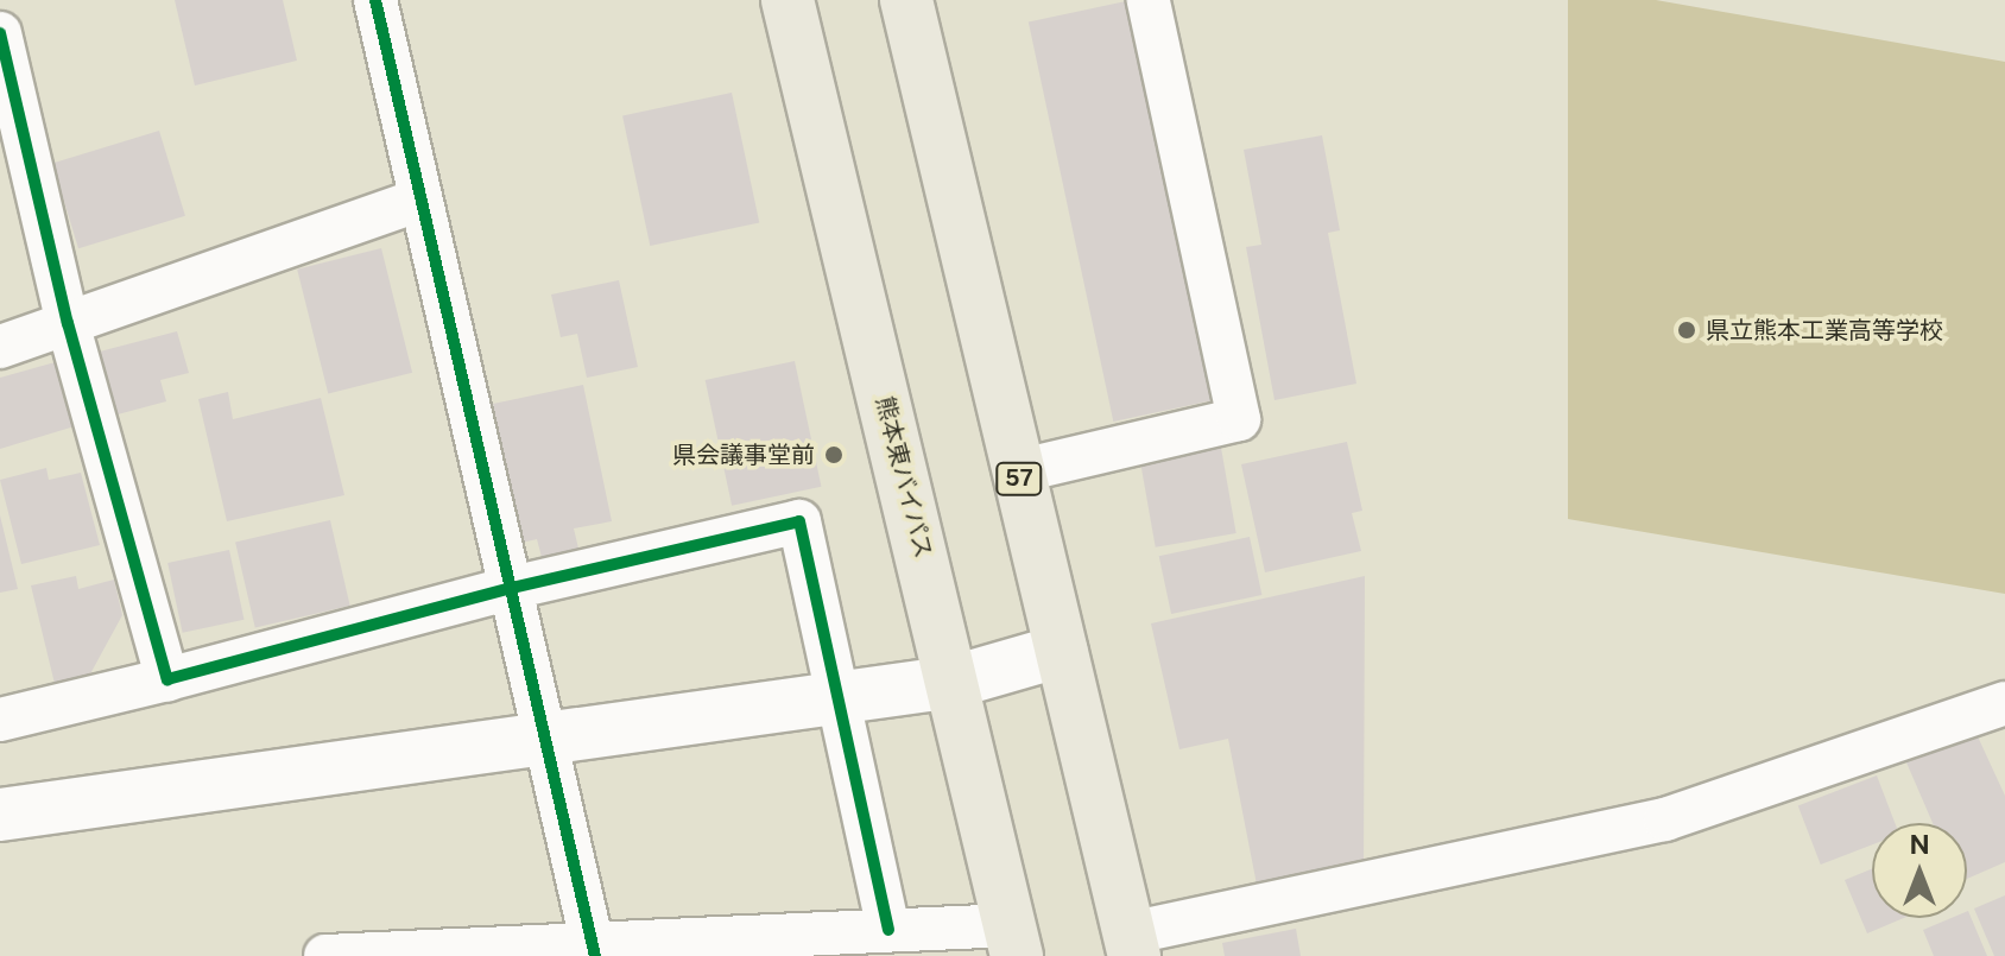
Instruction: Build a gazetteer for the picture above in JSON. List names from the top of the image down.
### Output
{
  "streets": {
    "highway": ["熊本東バイパス", "57"]
  },
  "places": ["県立熊本工業高等学校", "県会議事堂前"],
  "north": "top"
}
